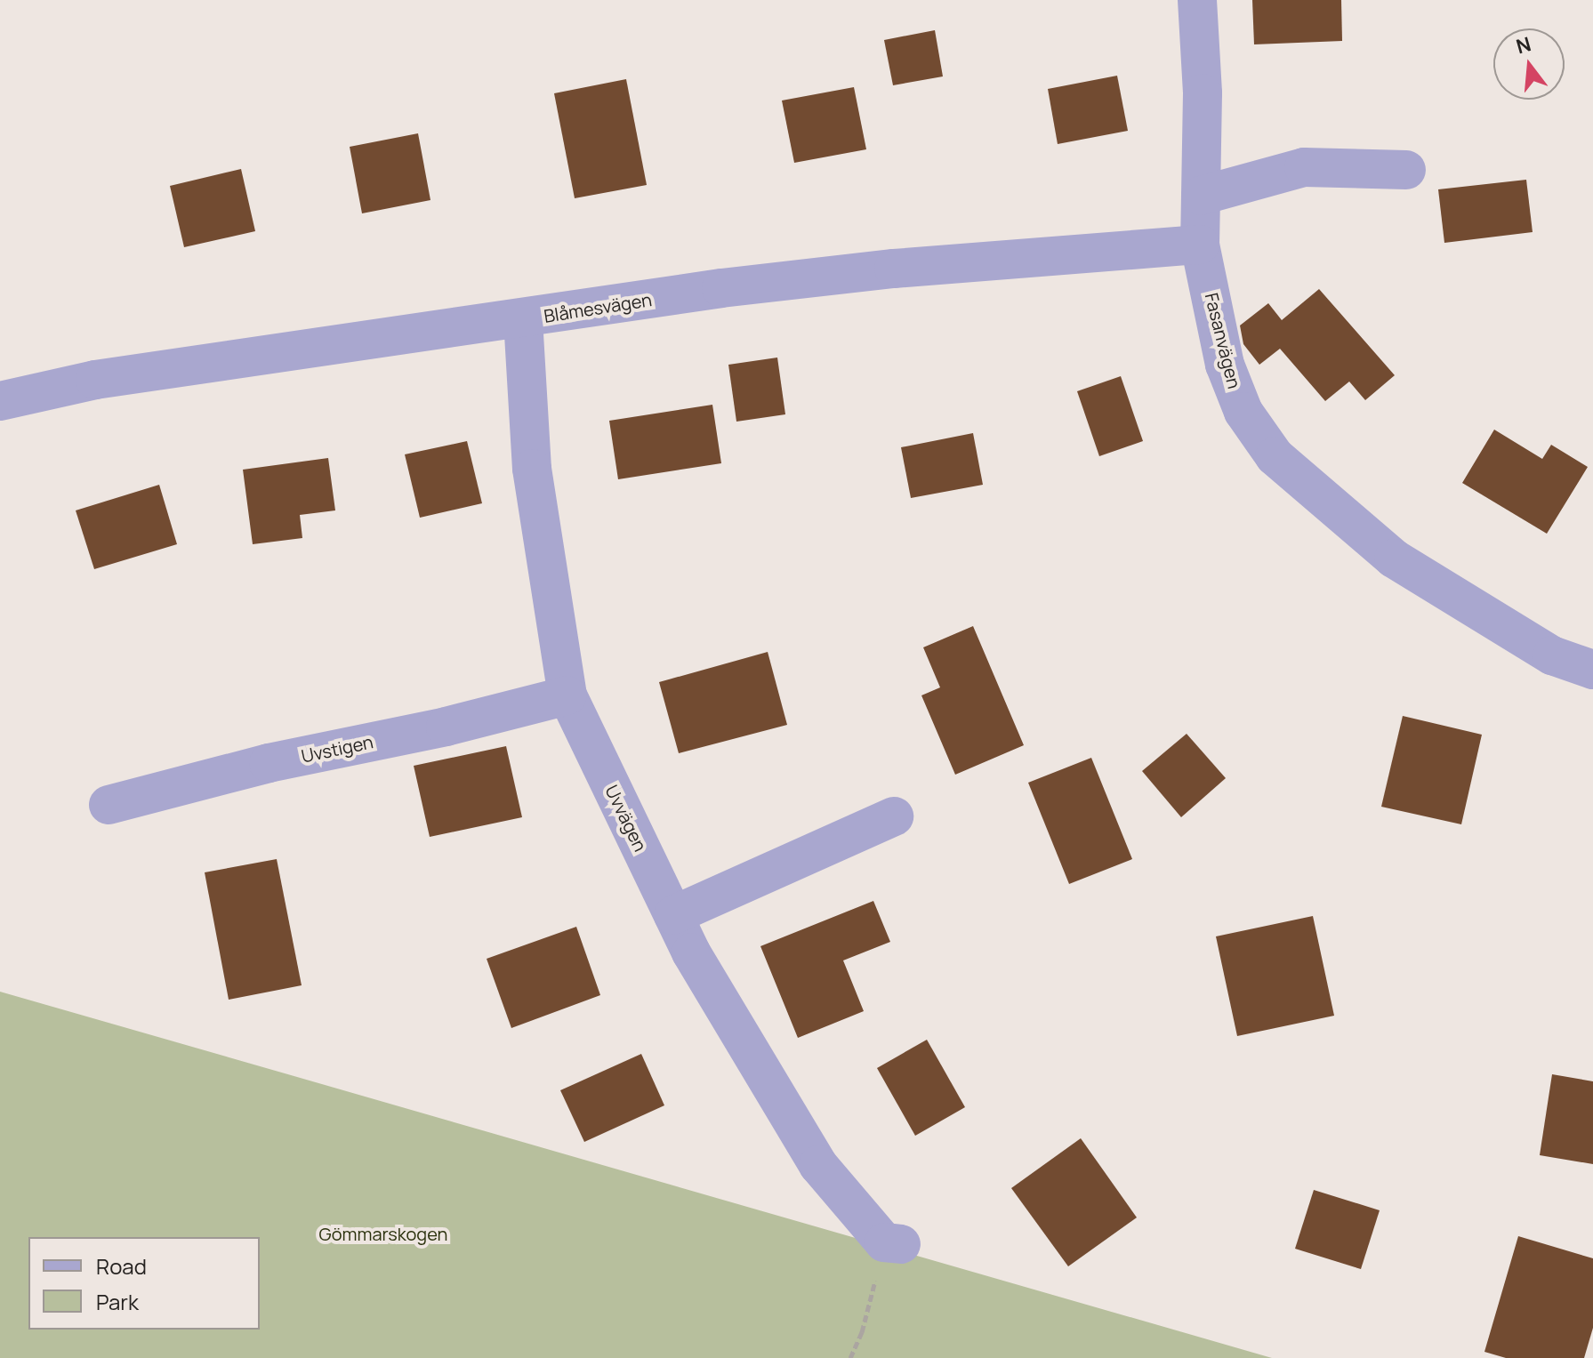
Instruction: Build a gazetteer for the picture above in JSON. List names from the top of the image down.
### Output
{
  "streets": {
    "street": [
      "Blåmesvägen",
      "Fasanvägen",
      "Uvstigen",
      "Uvvägen"
    ]
  },
  "crossings": [
    ["Blåmesvägen", "Fasanvägen"],
    ["Blåmesvägen", "Uvvägen"],
    ["Uvstigen", "Uvvägen"]
  ],
  "parks": ["Gömmarskogen"],
  "legend": ["Road", "Park"],
  "north": "top"
}
